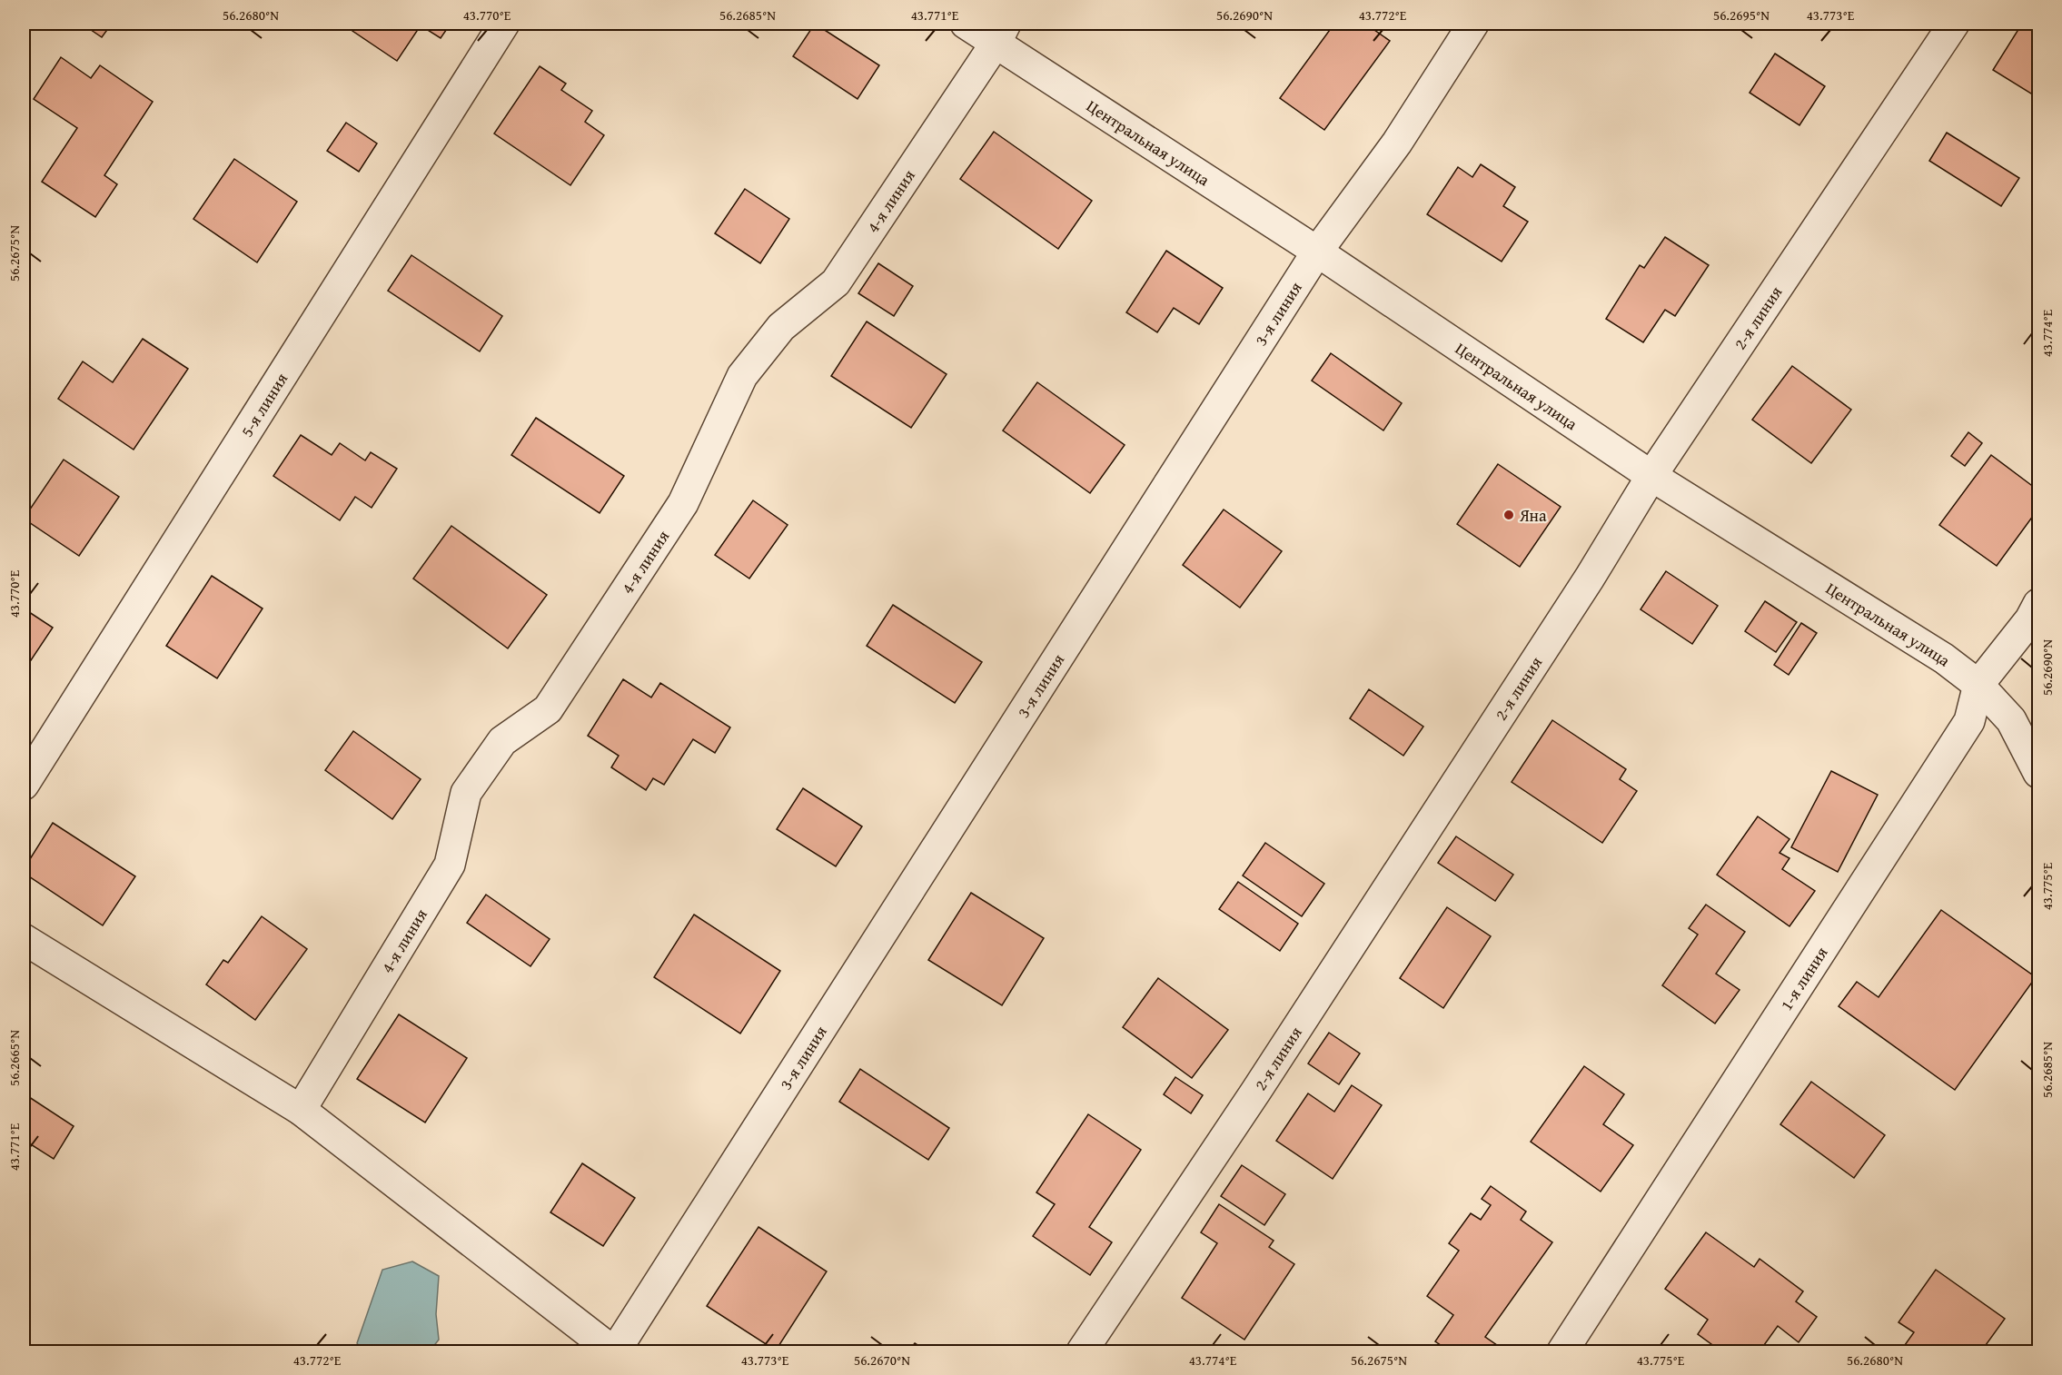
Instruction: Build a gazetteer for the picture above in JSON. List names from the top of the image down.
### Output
{
  "streets": {
    "street": [
      "Центральная улица",
      "4-я линия",
      "3-я линия",
      "2-я линия",
      "5-я линия",
      "1-я линия"
    ]
  },
  "crossings": [
    ["Центральная улица", "4-я линия"],
    ["Центральная улица", "3-я линия"],
    ["Центральная улица", "2-я линия"],
    ["Центральная улица", "1-я линия"]
  ],
  "places": ["Яна"],
  "coordinates": [
    "56.2680°N",
    "43.770°E",
    "56.2685°N",
    "43.771°E",
    "56.2690°N",
    "43.772°E",
    "56.2695°N",
    "43.773°E",
    "56.2675°N",
    "43.774°E",
    "43.775°E",
    "56.2665°N",
    "56.2670°N"
  ]
}
